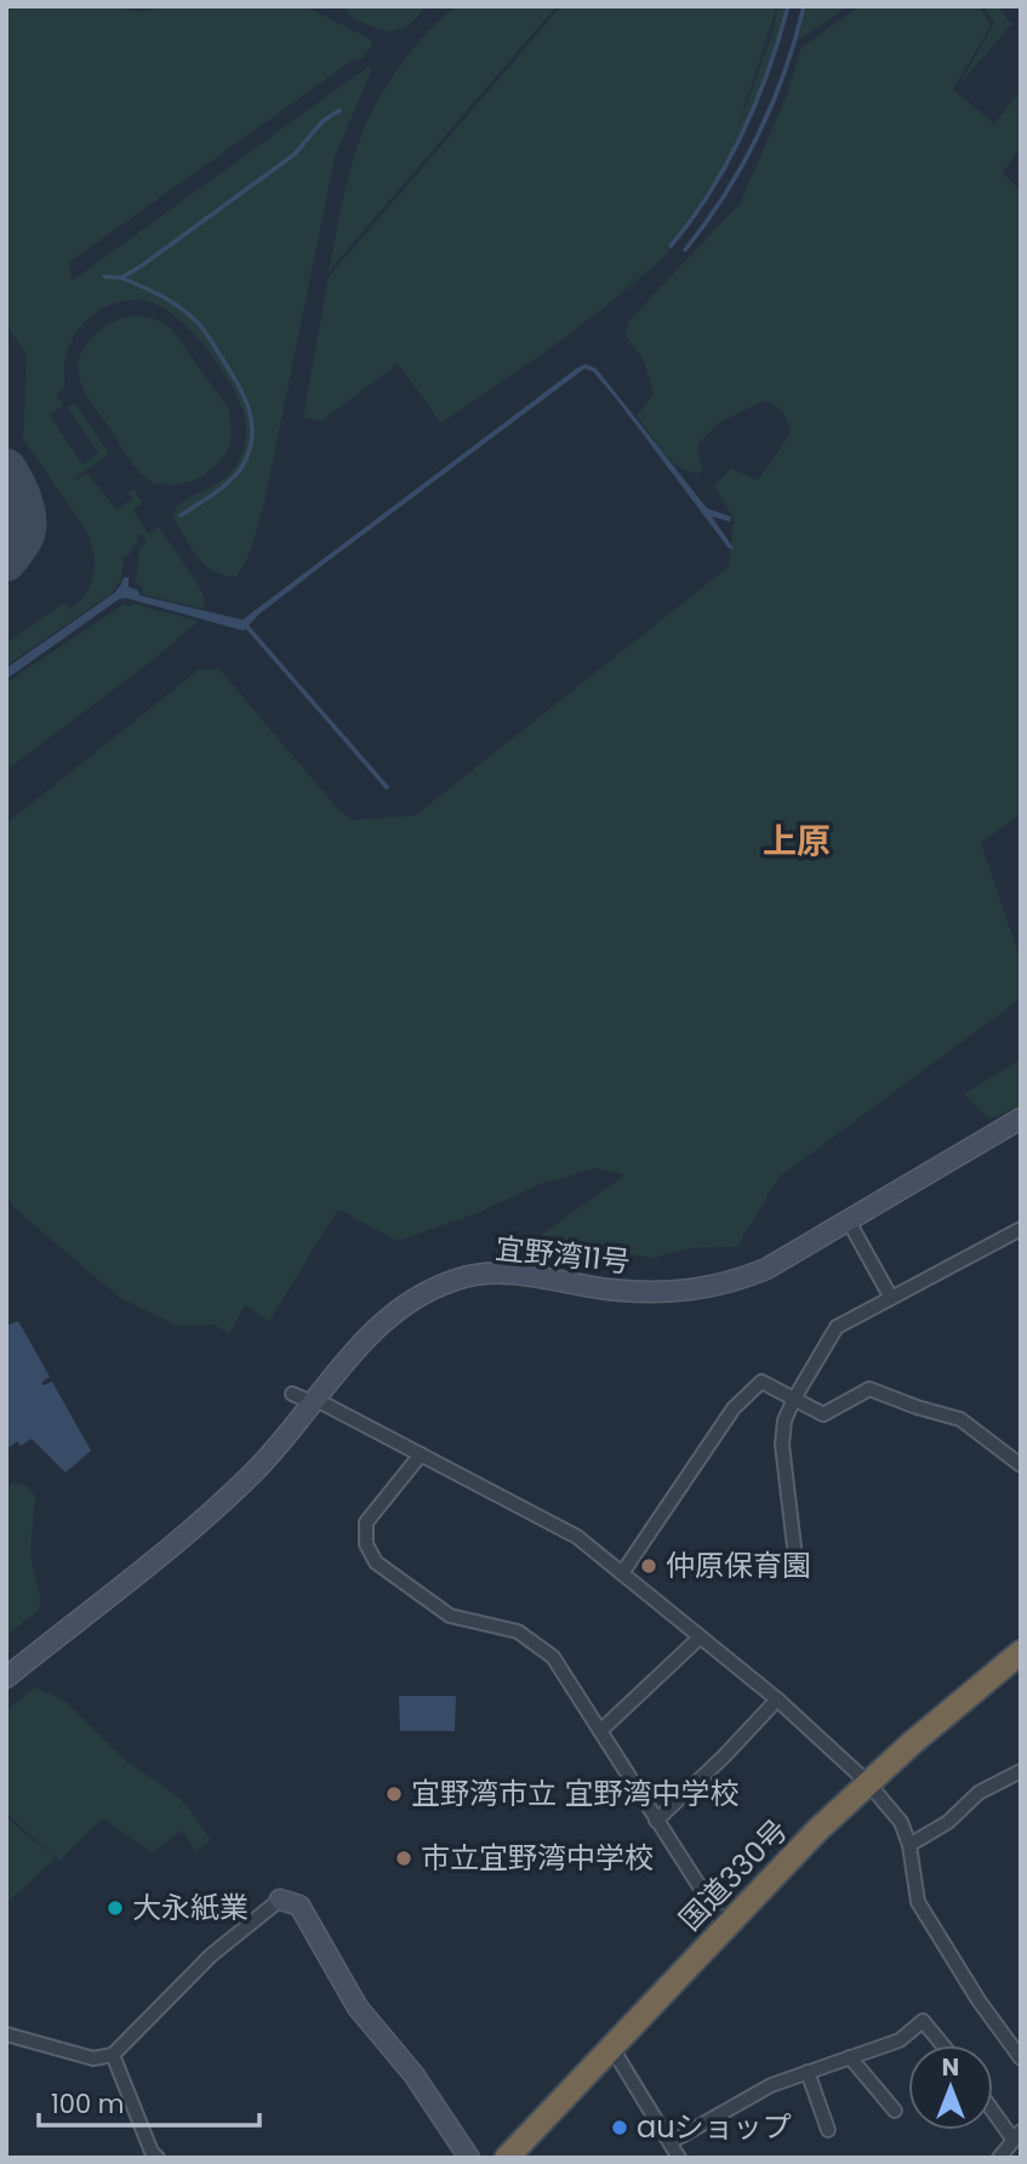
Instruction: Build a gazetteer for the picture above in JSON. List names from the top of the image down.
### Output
{
  "streets": {
    "highway": ["国道330号"],
    "street": ["宜野湾11号"]
  },
  "districts": ["上原"],
  "places": [
    "仲原保育園",
    "宜野湾市立 宜野湾中学校",
    "市立宜野湾中学校",
    "大永紙業",
    "auショップ"
  ],
  "scale_bar": "100 m",
  "north": "top"
}
